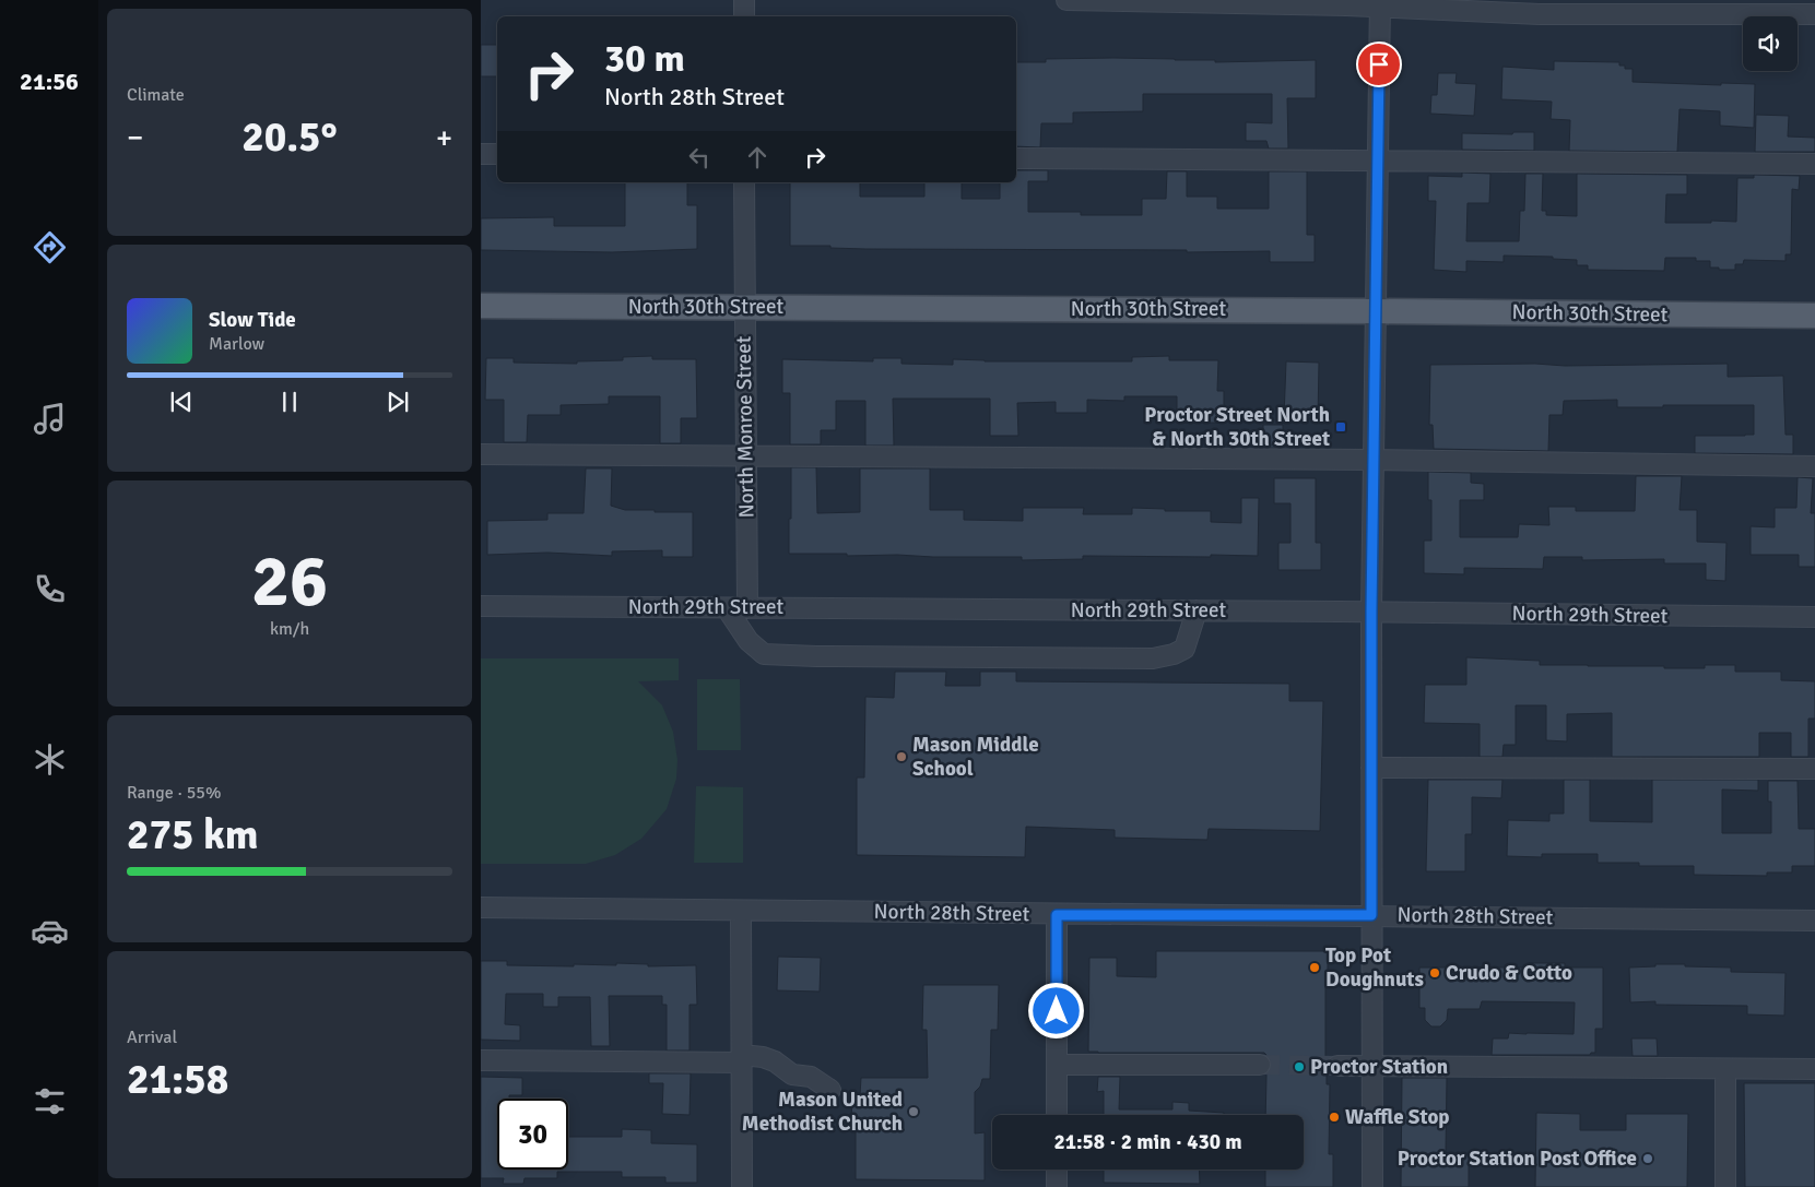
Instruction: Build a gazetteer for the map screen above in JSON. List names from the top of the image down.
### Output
{
  "streets": {
    "main road": ["North 30th Street"],
    "street": ["North Monroe Street", "North 29th Street", "North 28th Street"]
  },
  "crossings": [
    ["North 30th Street", "North Monroe Street"],
    ["North Monroe Street", "North 29th Street"]
  ],
  "places": {
    "transit": ["Proctor Street North & North 30th Street"],
    "other": [
      "Mason Middle School",
      "Top Pot Doughnuts",
      "Crudo & Cotto",
      "Proctor Station",
      "Mason United Methodist Church",
      "Waffle Stop",
      "Proctor Station Post Office"
    ]
  },
  "page": {
    "tabs": "21:56",
    "tile": [
      "Climate",
      ["26", "km/h"],
      ["Range · 55%", "275 km"],
      ["Arrival", "21:58"]
    ],
    "turn": ["30 m", "North 28th Street"],
    "heat": ["−", "20.5°", "+"],
    "song": ["Slow Tide", "Marlow"],
    "limit": "30",
    "trip": "21:58 · 2 min · 430 m"
  }
}
